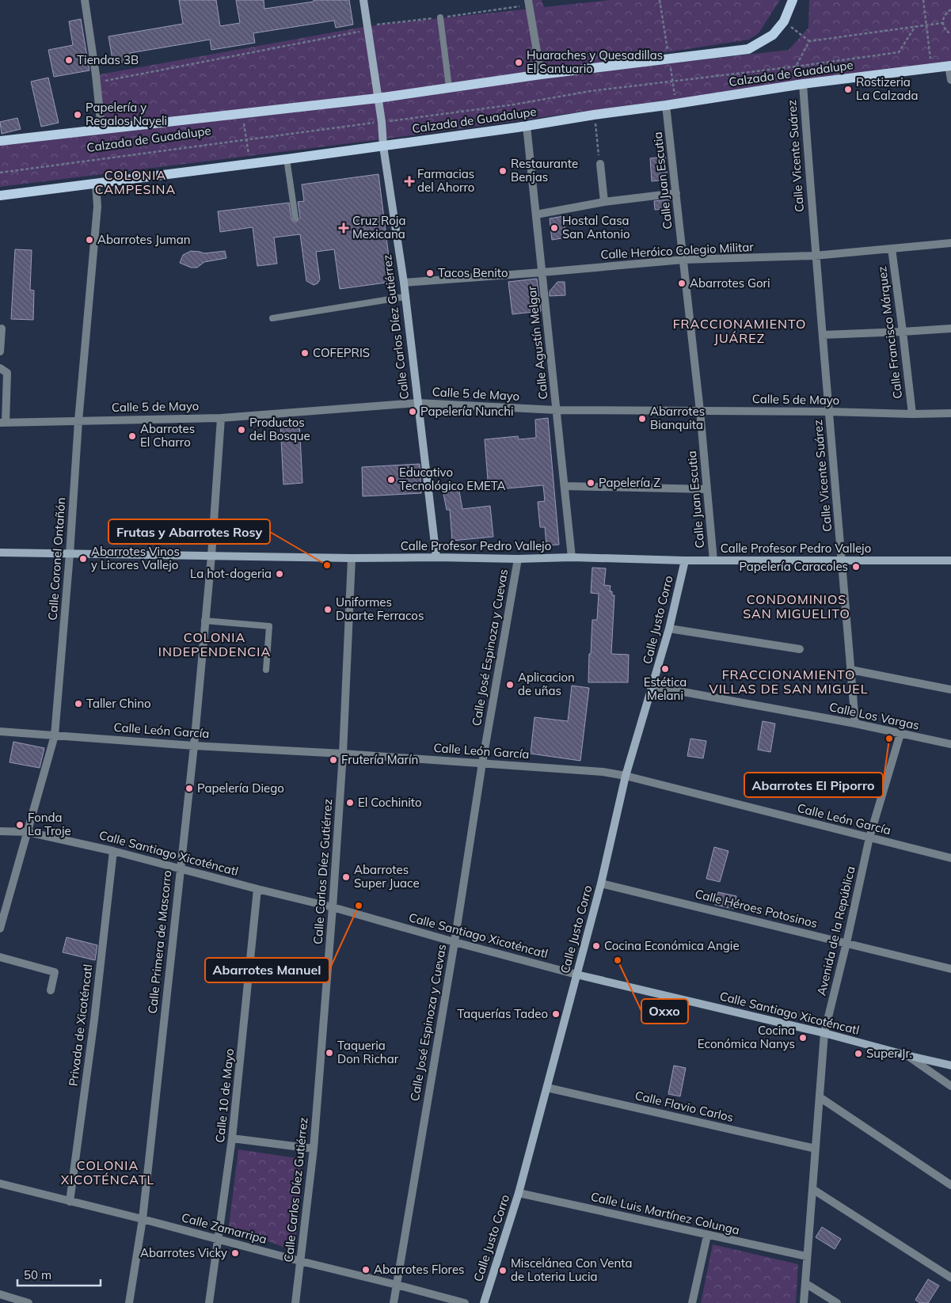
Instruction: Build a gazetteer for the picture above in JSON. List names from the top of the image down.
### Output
{
  "streets": {
    "main road": ["Calzada de Guadalupe"],
    "street": [
      "Calle Vicente Suárez",
      "Calle Juan Escutia",
      "Calle Heróico Colegio Militar",
      "Calle Carlos Díez Gutiérrez",
      "Calle Francisco Márquez",
      "Calle Agustín Melgar",
      "Calle 5 de Mayo",
      "Calle Profesor Pedro Vallejo",
      "Calle Coronel Ontañón",
      "Calle Justo Corro",
      "Calle José Espinoza y Cuevas",
      "Calle Los Vargas",
      "Calle León García",
      "Calle Santiago Xicoténcatl",
      "Calle Héroes Potosinos",
      "Avenida de la República",
      "Calle Primera de Mascorro",
      "Privada de Xicoténcatl",
      "Calle 10 de Mayo",
      "Calle Flavio Carlos",
      "Calle Luis Martínez Colunga",
      "Calle Zamarripa"
    ]
  },
  "crossings": [
    ["Calzada de Guadalupe", "Calle Vicente Suárez"],
    ["Calzada de Guadalupe", "Calle Juan Escutia"],
    ["Calzada de Guadalupe", "Calle Carlos Díez Gutiérrez"],
    ["Calzada de Guadalupe", "Calle Agustín Melgar"],
    ["Calzada de Guadalupe", "Calle Coronel Ontañón"],
    ["Calle Vicente Suárez", "Calle Heróico Colegio Militar"],
    ["Calle Vicente Suárez", "Calle 5 de Mayo"],
    ["Calle Vicente Suárez", "Calle Profesor Pedro Vallejo"],
    ["Calle Vicente Suárez", "Calle Los Vargas"],
    ["Calle Juan Escutia", "Calle Heróico Colegio Militar"],
    ["Calle Juan Escutia", "Calle 5 de Mayo"],
    ["Calle Juan Escutia", "Calle Profesor Pedro Vallejo"],
    ["Calle Heróico Colegio Militar", "Calle Carlos Díez Gutiérrez"],
    ["Calle Heróico Colegio Militar", "Calle Francisco Márquez"],
    ["Calle Heróico Colegio Militar", "Calle Agustín Melgar"],
    ["Calle Carlos Díez Gutiérrez", "Calle 5 de Mayo"],
    ["Calle Carlos Díez Gutiérrez", "Calle Profesor Pedro Vallejo"],
    ["Calle Carlos Díez Gutiérrez", "Calle León García"],
    ["Calle Carlos Díez Gutiérrez", "Calle Santiago Xicoténcatl"],
    ["Calle Carlos Díez Gutiérrez", "Calle Zamarripa"],
    ["Calle Francisco Márquez", "Calle 5 de Mayo"],
    ["Calle Agustín Melgar", "Calle 5 de Mayo"],
    ["Calle Agustín Melgar", "Calle Profesor Pedro Vallejo"],
    ["Calle 5 de Mayo", "Calle Coronel Ontañón"],
    ["Calle 5 de Mayo", "Calle Primera de Mascorro"],
    ["Calle Profesor Pedro Vallejo", "Calle Coronel Ontañón"],
    ["Calle Profesor Pedro Vallejo", "Calle Justo Corro"],
    ["Calle Profesor Pedro Vallejo", "Calle José Espinoza y Cuevas"],
    ["Calle Profesor Pedro Vallejo", "Calle Primera de Mascorro"],
    ["Calle Coronel Ontañón", "Calle León García"],
    ["Calle Coronel Ontañón", "Calle Santiago Xicoténcatl"],
    ["Calle Justo Corro", "Calle Los Vargas"],
    ["Calle Justo Corro", "Calle León García"],
    ["Calle Justo Corro", "Calle Santiago Xicoténcatl"],
    ["Calle Justo Corro", "Calle Héroes Potosinos"],
    ["Calle Justo Corro", "Calle Flavio Carlos"],
    ["Calle Justo Corro", "Calle Luis Martínez Colunga"],
    ["Calle José Espinoza y Cuevas", "Calle León García"],
    ["Calle José Espinoza y Cuevas", "Calle Santiago Xicoténcatl"],
    ["Calle José Espinoza y Cuevas", "Calle Zamarripa"],
    ["Calle Los Vargas", "Avenida de la República"],
    ["Calle León García", "Avenida de la República"],
    ["Calle León García", "Calle Primera de Mascorro"],
    ["Calle Santiago Xicoténcatl", "Avenida de la República"],
    ["Calle Santiago Xicoténcatl", "Calle Primera de Mascorro"],
    ["Calle Santiago Xicoténcatl", "Privada de Xicoténcatl"],
    ["Calle Santiago Xicoténcatl", "Calle 10 de Mayo"],
    ["Calle Héroes Potosinos", "Avenida de la República"],
    ["Avenida de la República", "Calle Flavio Carlos"],
    ["Avenida de la República", "Calle Luis Martínez Colunga"],
    ["Calle Primera de Mascorro", "Calle Zamarripa"],
    ["Privada de Xicoténcatl", "Calle Zamarripa"],
    ["Calle 10 de Mayo", "Calle Zamarripa"]
  ],
  "districts": [
    "COLONIA CAMPESINA",
    "FRACCIONAMIENTO JUÁREZ",
    "CONDOMINIOS SAN MIGUELITO",
    "COLONIA INDEPENDENCIA",
    "FRACCIONAMIENTO VILLAS DE SAN MIGUEL",
    "COLONIA XICOTÉNCATL"
  ],
  "places": {
    "other": [
      "Tiendas 3B",
      "Huaraches y Quesadillas El Santuario",
      "Rostizeria La Calzada",
      "Papelería y Regalos Nayeli",
      "Restaurante Benjas",
      "Hostal Casa San Antonio",
      "Abarrotes Juman",
      "Tacos Benito",
      "Abarrotes Gori",
      "COFEPRIS",
      "Papelería Nunchi",
      "Abarrotes Bianquita",
      "Productos del Bosque",
      "Abarrotes El Charro",
      "Educativo Tecnológico EMETA",
      "Papelería Z",
      "Abarrotes Vinos y Licores Vallejo",
      "Frutas y Abarrotes Rosy",
      "Papelería Caracoles",
      "La hot-dogeria",
      "Uniformes Duarte Ferracos",
      "Estética Melani",
      "Aplicacion de uñas",
      "Taller Chino",
      "Abarrotes El Piporro",
      "Frutería Marín",
      "Papelería Diego",
      "El Cochinito",
      "Fonda La Troje",
      "Abarrotes Super Juace",
      "Abarrotes Manuel",
      "Cocina Económica Angie",
      "Oxxo",
      "Taquerías Tadeo",
      "Cocina Económica Nanys",
      "Taqueria Don Richar",
      "Super Jr.",
      "Abarrotes Vicky",
      "Abarrotes Flores",
      "Miscelánea Con Venta de Loteria Lucia"
    ],
    "health": ["Farmacias del Ahorro", "Cruz Roja Mexicana"]
  },
  "scale_bar": "50 m"
}
